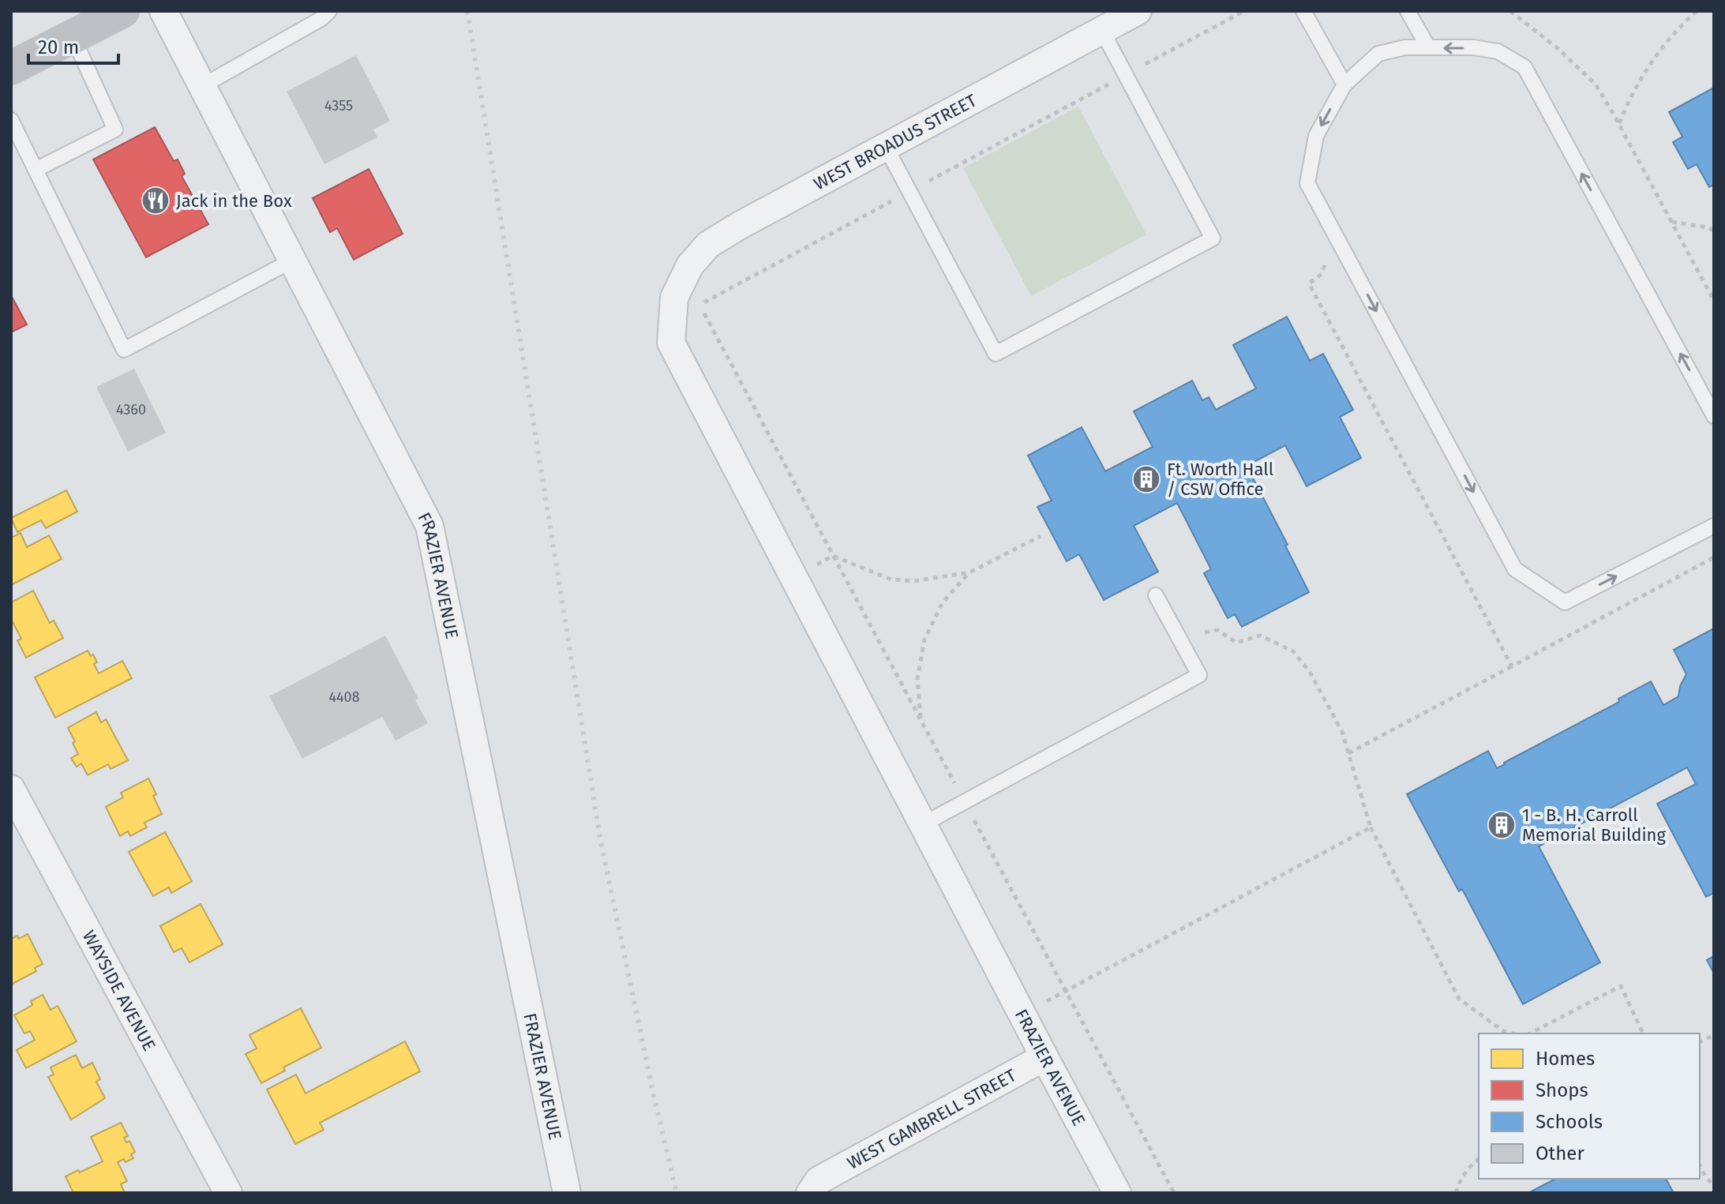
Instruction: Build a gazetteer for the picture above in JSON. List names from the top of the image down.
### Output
{
  "streets": {
    "street": [
      "WEST BROADUS STREET",
      "FRAZIER AVENUE",
      "WAYSIDE AVENUE",
      "WEST GAMBRELL STREET"
    ]
  },
  "crossings": [
    ["WEST BROADUS STREET", "FRAZIER AVENUE"],
    ["FRAZIER AVENUE", "WEST GAMBRELL STREET"]
  ],
  "places": {
    "restaurant": ["Jack in the Box"],
    "building": ["Ft. Worth Hall / CSW Office", "1 - B. H. Carroll Memorial Building"]
  },
  "house_numbers": ["4355", "4360", "4408"],
  "legend": [
    "Homes",
    "Shops",
    "Schools",
    "Other"
  ],
  "scale_bar": "20 m"
}
